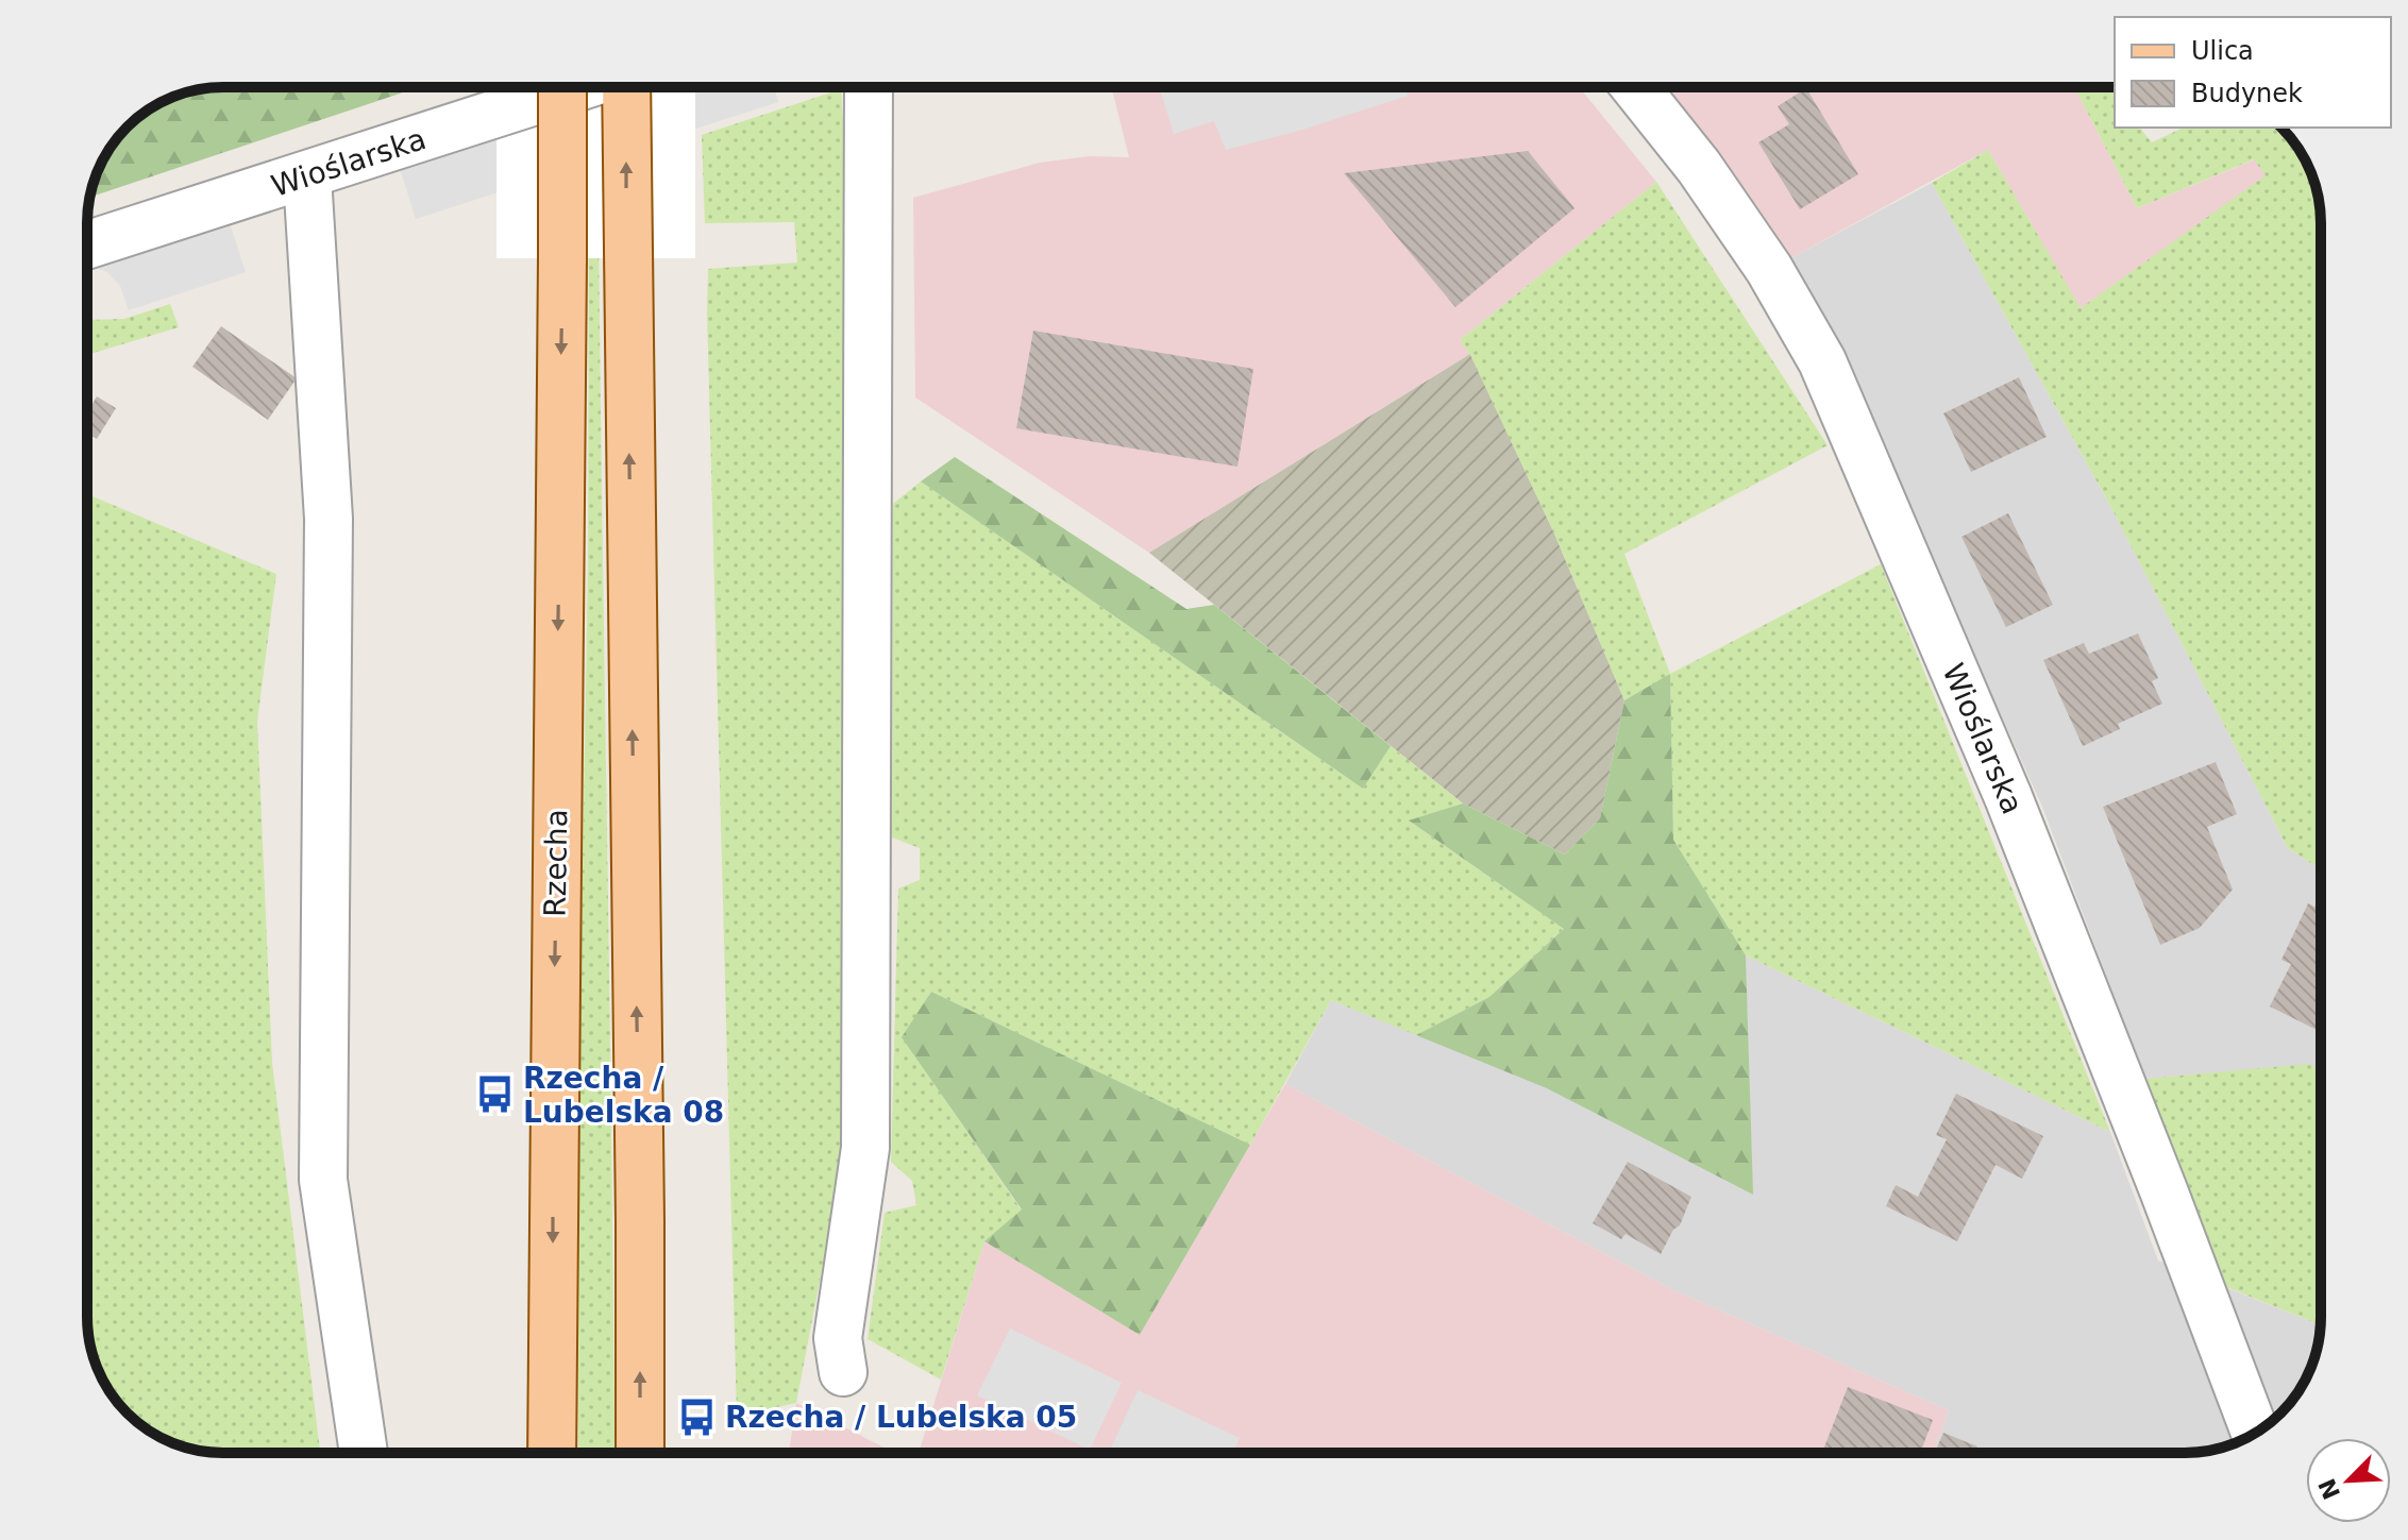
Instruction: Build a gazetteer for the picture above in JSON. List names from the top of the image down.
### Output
{
  "streets": {
    "main road": ["Rzecha"],
    "street": ["Wioślarska"]
  },
  "places": {
    "bus stop": ["Rzecha / Lubelska 08", "Rzecha / Lubelska 05"]
  },
  "legend": ["Ulica", "Budynek"],
  "north": "bottom left"
}
